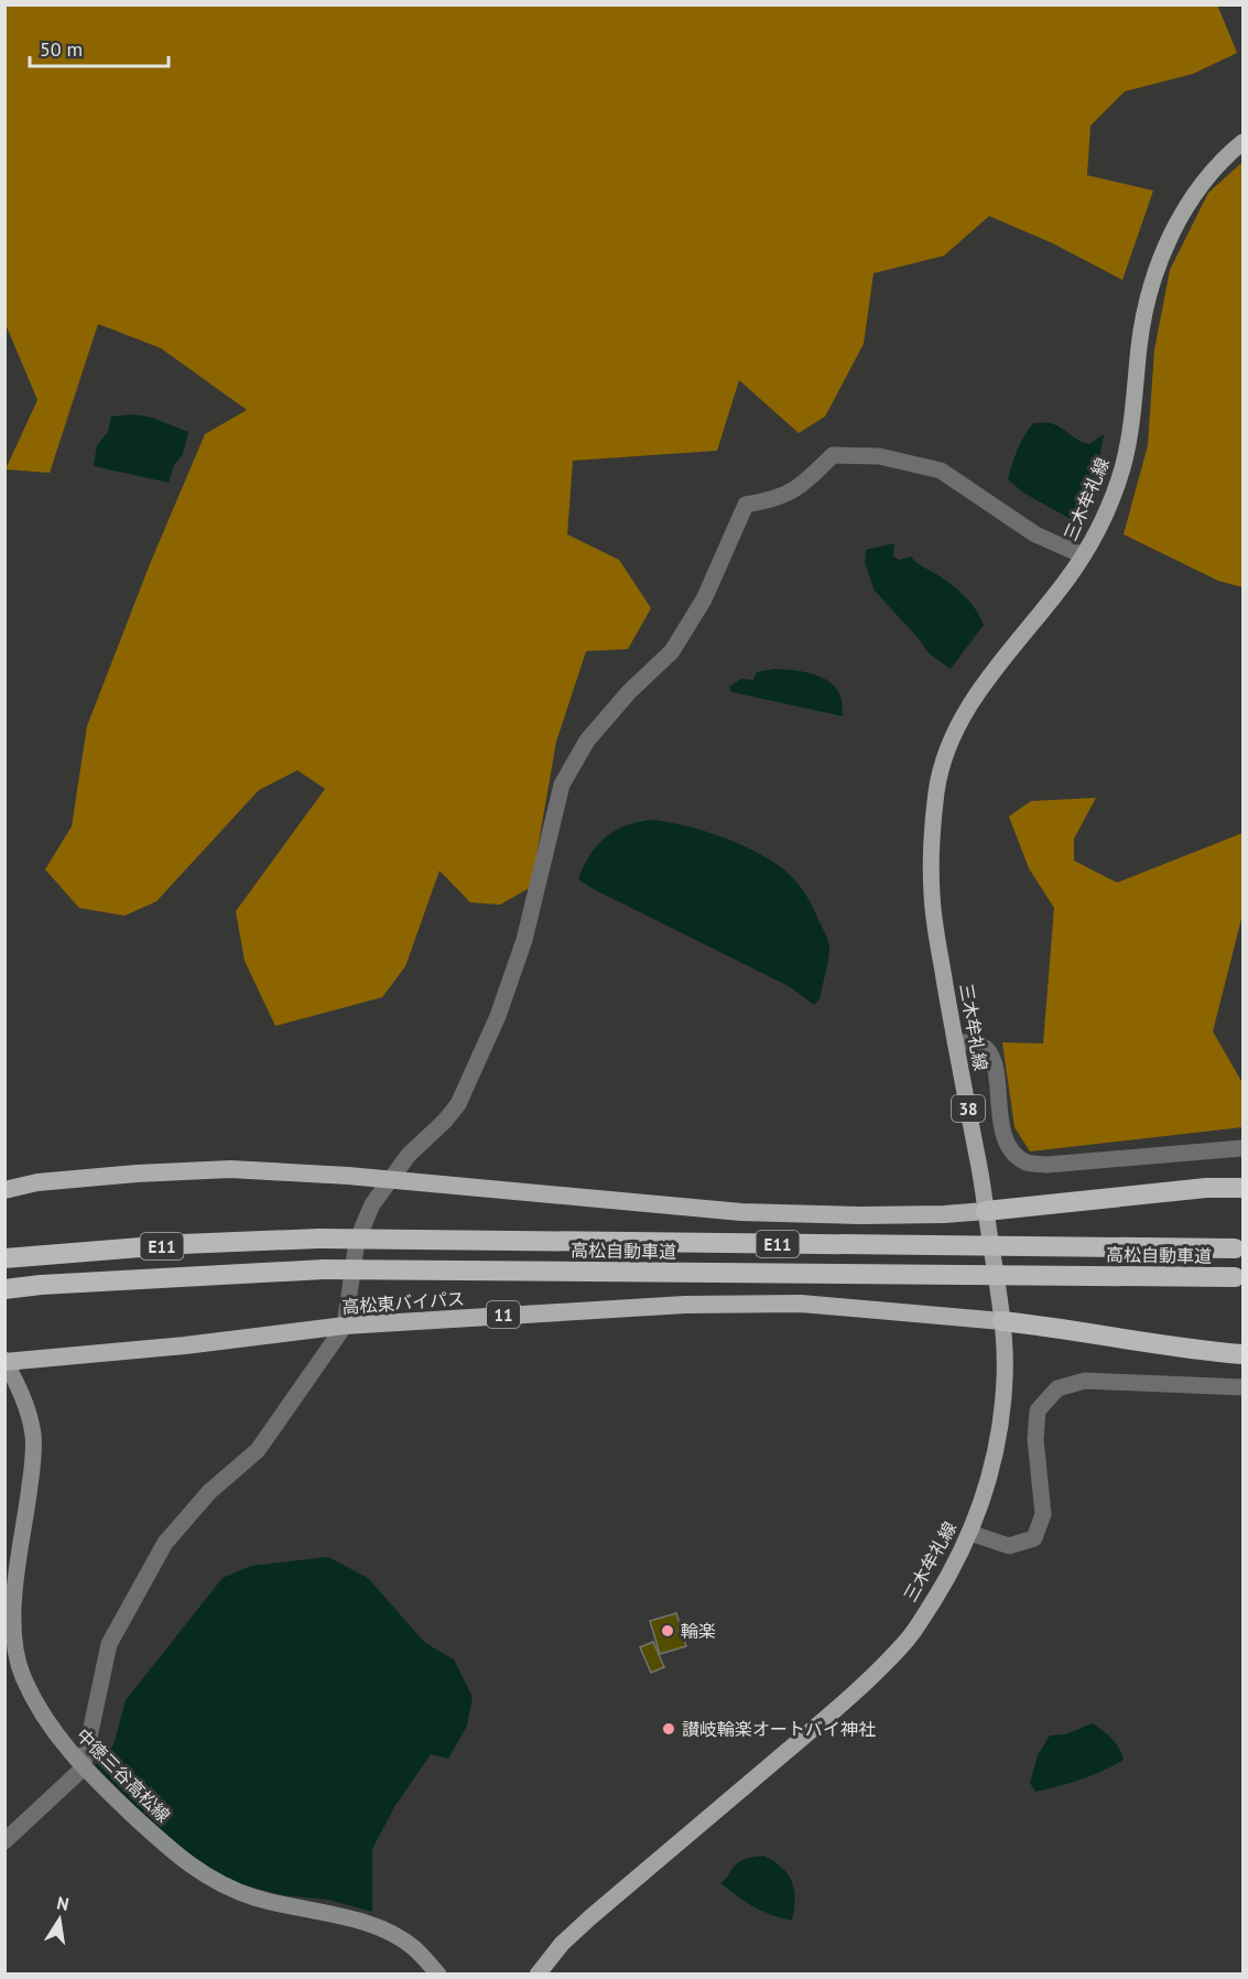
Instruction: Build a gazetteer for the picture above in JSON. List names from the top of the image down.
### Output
{
  "streets": {
    "highway": [
      "E11",
      "高松自動車道",
      "高松東バイパス",
      "11"
    ],
    "main road": ["三木牟礼線", "38", "中徳三谷高松線"]
  },
  "crossings": [
    ["三木牟礼線", "高松東バイパス"],
    ["高松東バイパス", "中徳三谷高松線"]
  ],
  "places": ["輪楽", "讃岐輪楽オートバイ神社"],
  "scale_bar": "50 m",
  "north": "top"
}
